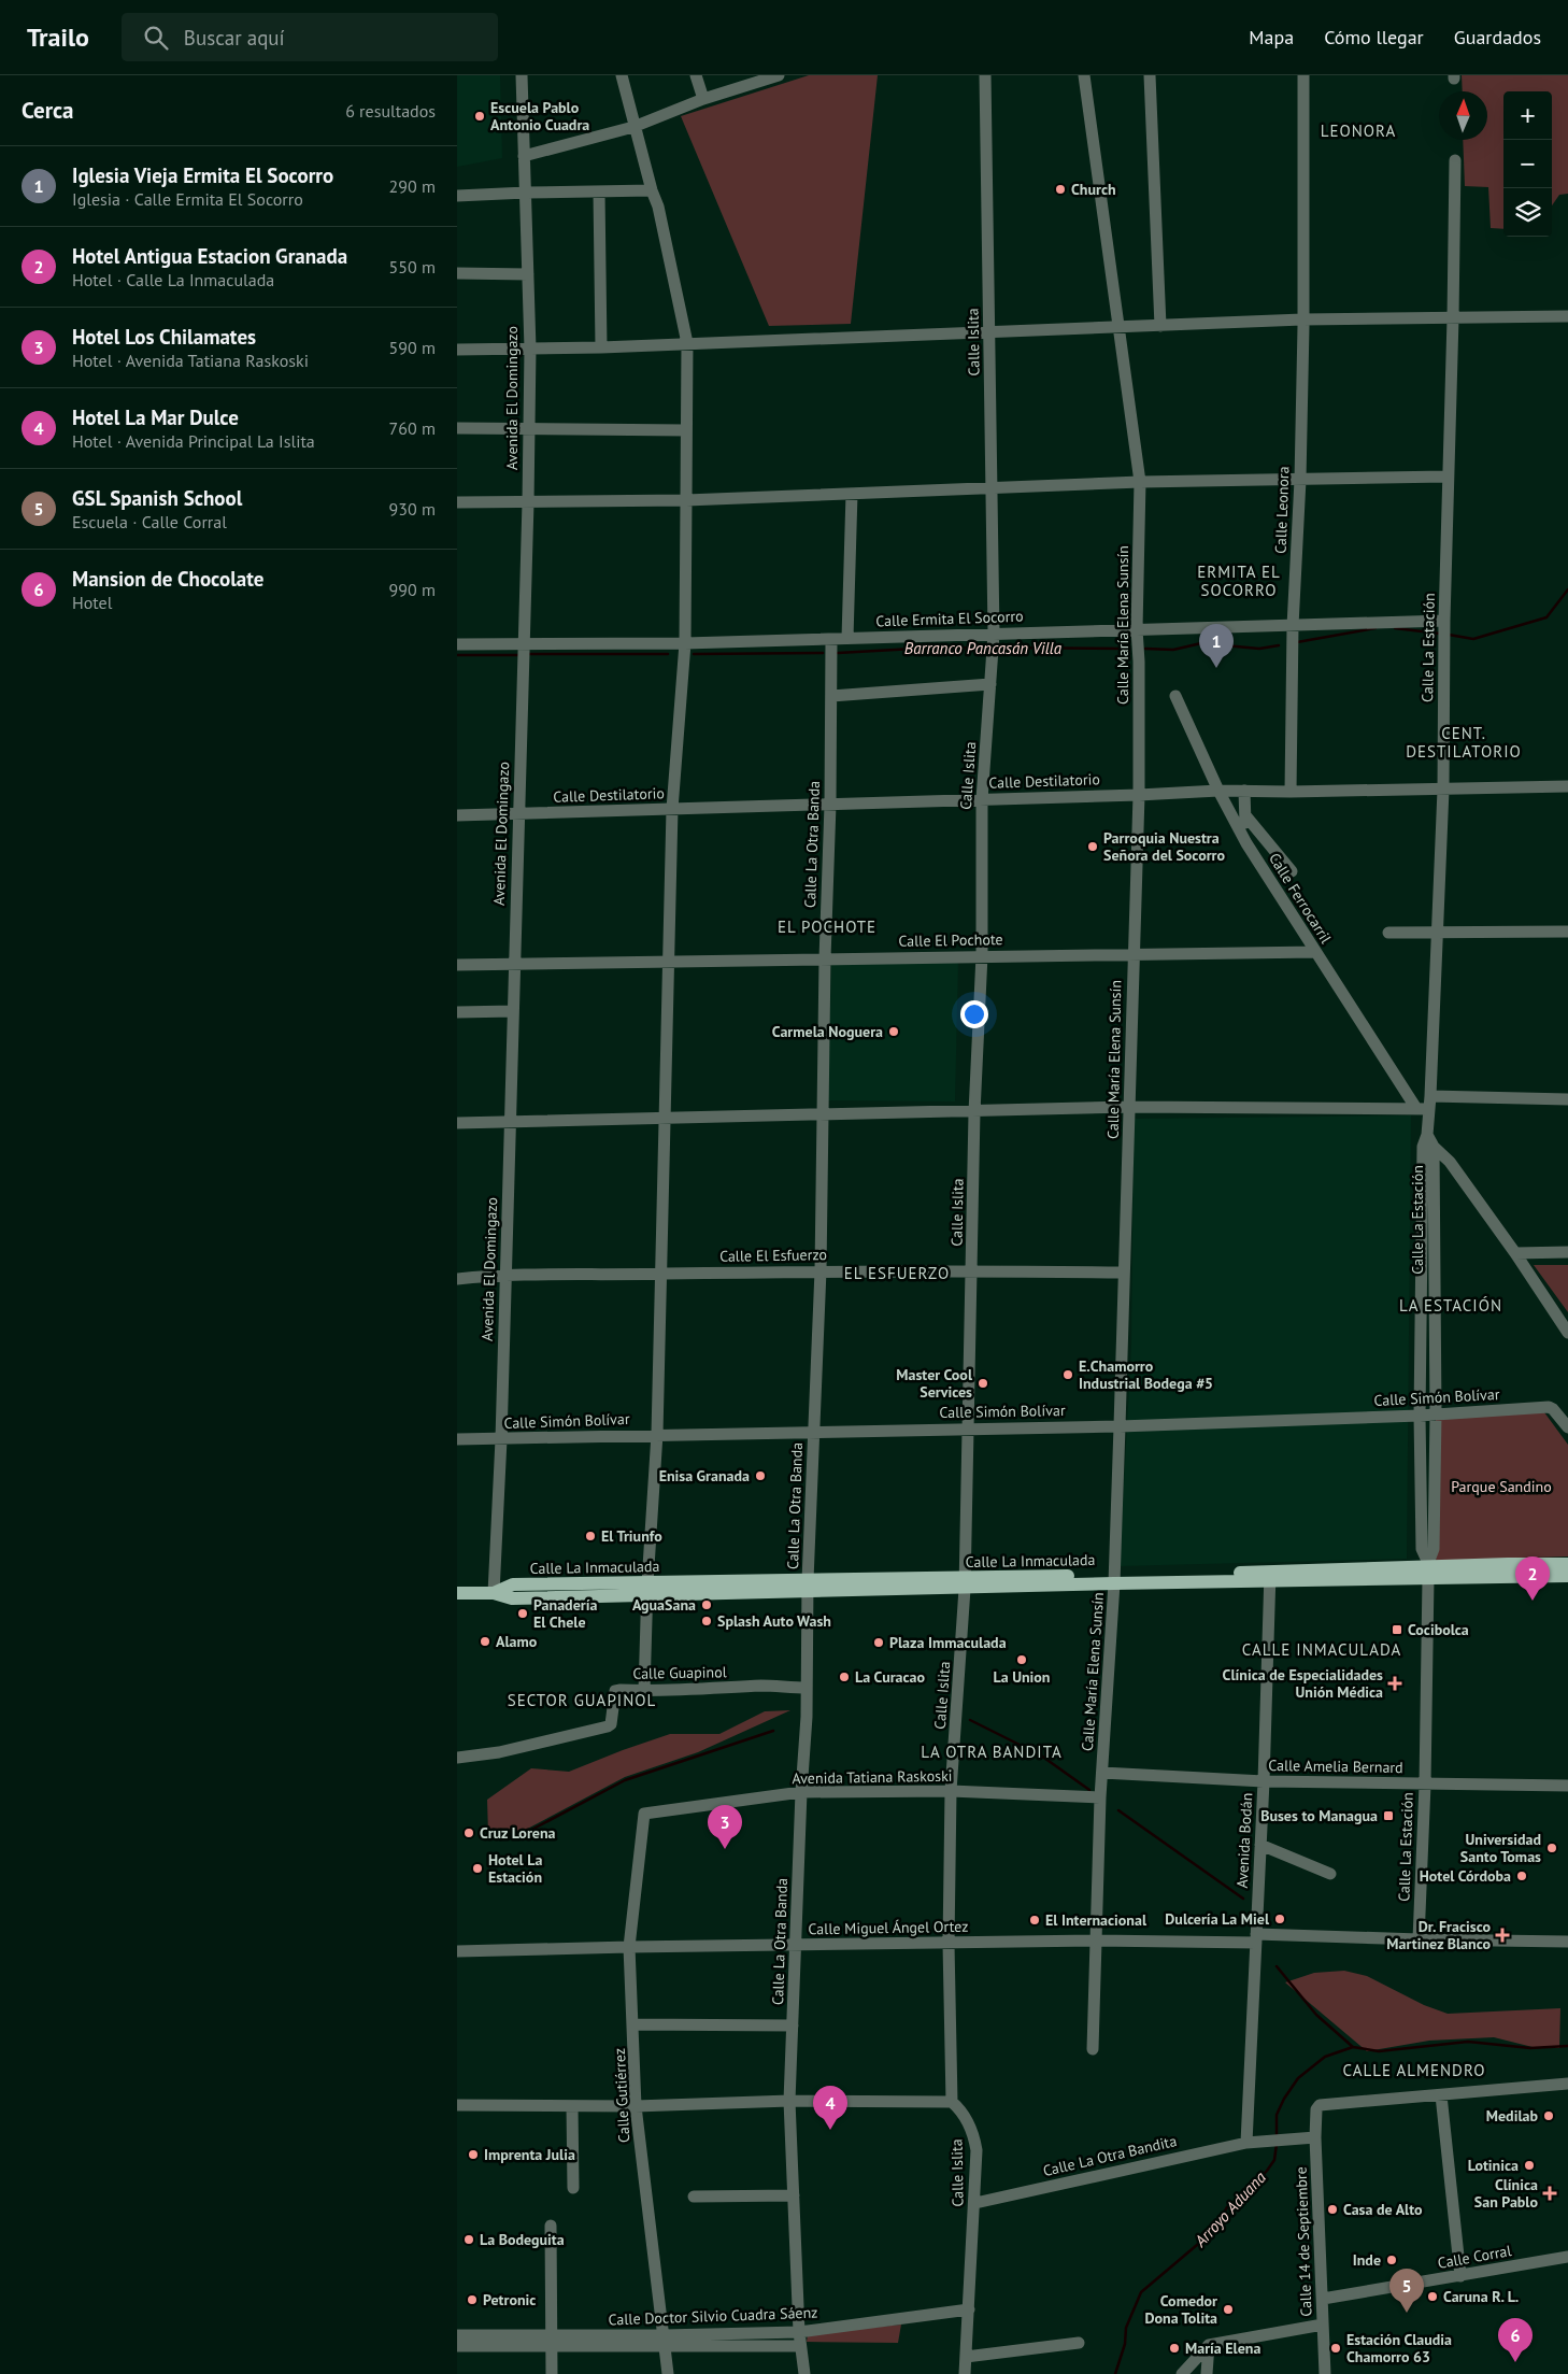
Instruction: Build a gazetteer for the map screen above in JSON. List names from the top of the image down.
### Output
{
  "streets": {
    "main road": ["Calle La Inmaculada"],
    "street": [
      "Calle Islita",
      "Avenida El Domingazo",
      "Calle Leonora",
      "Calle Ermita El Socorro",
      "Calle María Elena Sunsín",
      "Calle La Estación",
      "Calle Destilatorio",
      "Calle La Otra Banda",
      "Calle Ferrocarril",
      "Calle El Pochote",
      "Calle El Esfuerzo",
      "Calle Simón Bolívar",
      "Calle Guapinol",
      "Calle Amelia Bernard",
      "Avenida Tatiana Raskoski",
      "Avenida Bodán",
      "Calle Miguel Ángel Ortez",
      "Calle Gutiérrez",
      "Calle La Otra Bandita",
      "Calle 14 de Septiembre",
      "Calle Corral",
      "Calle Doctor Silvio Cuadra Sáenz"
    ]
  },
  "crossings": [
    ["Calle Islita", "Calle Ermita El Socorro"],
    ["Calle Islita", "Calle Destilatorio"],
    ["Calle Islita", "Calle El Pochote"],
    ["Calle Islita", "Calle El Esfuerzo"],
    ["Calle Islita", "Calle Simón Bolívar"],
    ["Calle Islita", "Calle La Inmaculada"],
    ["Calle Islita", "Avenida Tatiana Raskoski"],
    ["Calle Islita", "Calle Miguel Ángel Ortez"],
    ["Calle Islita", "Calle La Otra Bandita"],
    ["Calle Islita", "Calle Doctor Silvio Cuadra Sáenz"],
    ["Avenida El Domingazo", "Calle Ermita El Socorro"],
    ["Avenida El Domingazo", "Calle Destilatorio"],
    ["Avenida El Domingazo", "Calle El Pochote"],
    ["Avenida El Domingazo", "Calle El Esfuerzo"],
    ["Avenida El Domingazo", "Calle Simón Bolívar"],
    ["Avenida El Domingazo", "Calle La Inmaculada"],
    ["Calle Leonora", "Calle Ermita El Socorro"],
    ["Calle Leonora", "Calle Destilatorio"],
    ["Calle Ermita El Socorro", "Calle María Elena Sunsín"],
    ["Calle Ermita El Socorro", "Calle La Estación"],
    ["Calle Ermita El Socorro", "Calle La Otra Banda"],
    ["Calle María Elena Sunsín", "Calle Destilatorio"],
    ["Calle María Elena Sunsín", "Calle El Pochote"],
    ["Calle María Elena Sunsín", "Calle El Esfuerzo"],
    ["Calle María Elena Sunsín", "Calle Simón Bolívar"],
    ["Calle María Elena Sunsín", "Calle La Inmaculada"],
    ["Calle María Elena Sunsín", "Calle Amelia Bernard"],
    ["Calle María Elena Sunsín", "Avenida Tatiana Raskoski"],
    ["Calle María Elena Sunsín", "Calle Miguel Ángel Ortez"],
    ["Calle La Estación", "Calle Destilatorio"],
    ["Calle La Estación", "Calle Simón Bolívar"],
    ["Calle La Estación", "Calle La Inmaculada"],
    ["Calle La Estación", "Calle Amelia Bernard"],
    ["Calle La Estación", "Calle Miguel Ángel Ortez"],
    ["Calle Destilatorio", "Calle La Otra Banda"],
    ["Calle Destilatorio", "Calle Ferrocarril"],
    ["Calle La Otra Banda", "Calle El Pochote"],
    ["Calle La Otra Banda", "Calle El Esfuerzo"],
    ["Calle La Otra Banda", "Calle Simón Bolívar"],
    ["Calle La Otra Banda", "Calle La Inmaculada"],
    ["Calle La Otra Banda", "Calle Guapinol"],
    ["Calle La Otra Banda", "Avenida Tatiana Raskoski"],
    ["Calle La Otra Banda", "Calle Miguel Ángel Ortez"],
    ["Calle La Otra Banda", "Calle Doctor Silvio Cuadra Sáenz"],
    ["Calle Ferrocarril", "Calle El Pochote"],
    ["Calle La Inmaculada", "Avenida Bodán"],
    ["Calle Amelia Bernard", "Avenida Bodán"],
    ["Avenida Tatiana Raskoski", "Calle Gutiérrez"],
    ["Avenida Bodán", "Calle Miguel Ángel Ortez"],
    ["Avenida Bodán", "Calle La Otra Bandita"],
    ["Calle Miguel Ángel Ortez", "Calle Gutiérrez"],
    ["Calle Gutiérrez", "Calle Doctor Silvio Cuadra Sáenz"],
    ["Calle La Otra Bandita", "Calle 14 de Septiembre"],
    ["Calle 14 de Septiembre", "Calle Corral"]
  ],
  "districts": [
    "LEONORA",
    "ERMITA EL SOCORRO",
    "CENT. DESTILATORIO",
    "EL POCHOTE",
    "EL ESFUERZO",
    "LA ESTACIÓN",
    "CALLE INMACULADA",
    "SECTOR GUAPINOL",
    "LA OTRA BANDITA",
    "CALLE ALMENDRO"
  ],
  "water": ["Barranco Pancasán Villa", "Arroyo Aduana"],
  "parks": ["Parque Sandino"],
  "places": {
    "other": [
      "Escuela Pablo Antonio Cuadra",
      "Church",
      "Parroquia Nuestra Señora del Socorro",
      "Carmela Noguera",
      "E.Chamorro Industrial Bodega #5",
      "Master Cool Services",
      "Enisa Granada",
      "El Triunfo",
      "AguaSana",
      "Panadería El Chele",
      "Splash Auto Wash",
      "Alamo",
      "Plaza Immaculada",
      "La Union",
      "La Curacao",
      "Cruz Lorena",
      "Universidad Santo Tomas",
      "Hotel La Estación",
      "Hotel Córdoba",
      "Dulcería La Miel",
      "El Internacional",
      "Medilab",
      "Imprenta Julia",
      "Lotinica",
      "Casa de Alto",
      "La Bodeguita",
      "Inde",
      "Caruna R. L.",
      "Petronic",
      "Comedor Dona Tolita",
      "María Elena",
      "Estación Claudia Chamorro 63"
    ],
    "transit": ["Cocibolca", "Buses to Managua"],
    "health": ["Clínica de Especialidades Unión Médica", "Dr. Fracisco Martinez Blanco", "Clínica San Pablo"]
  },
  "north": "top",
  "page": {
    "header": "Trailo",
    "search": "Buscar aquí",
    "nav": ["Mapa", "Cómo llegar", "Guardados"],
    "heading": ["Cerca", "6 resultados"],
    "map_buttons": ["+", "−"],
    "list": [
      {
        "mark": "1",
        "name": "Iglesia Vieja Ermita El Socorro",
        "note": "Iglesia · Calle Ermita El Socorro",
        "value": "290 m"
      },
      {
        "mark": "2",
        "name": "Hotel Antigua Estacion Granada",
        "note": "Hotel · Calle La Inmaculada",
        "value": "550 m"
      },
      {
        "mark": "3",
        "name": "Hotel Los Chilamates",
        "note": "Hotel · Avenida Tatiana Raskoski",
        "value": "590 m"
      },
      {
        "mark": "4",
        "name": "Hotel La Mar Dulce",
        "note": "Hotel · Avenida Principal La Islita",
        "value": "760 m"
      },
      {
        "mark": "5",
        "name": "GSL Spanish School",
        "note": "Escuela · Calle Corral",
        "value": "930 m"
      },
      {
        "mark": "6",
        "name": "Mansion de Chocolate",
        "note": "Hotel",
        "value": "990 m"
      }
    ],
    "pins": [
      "1",
      "2",
      "3",
      "4",
      "5",
      "6"
    ]
  }
}
